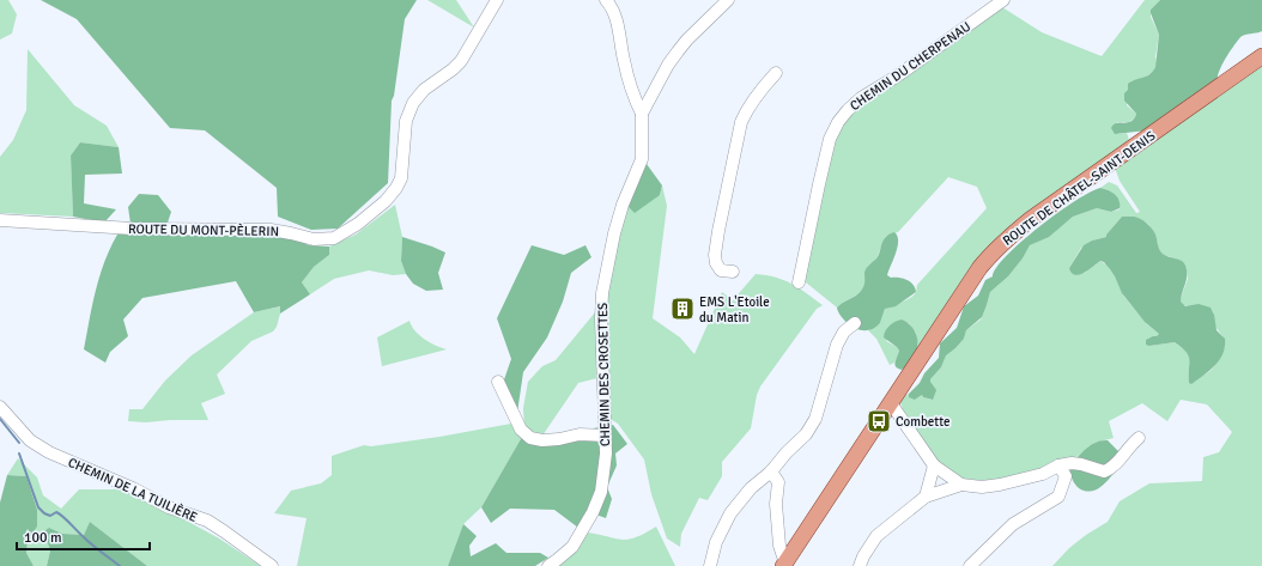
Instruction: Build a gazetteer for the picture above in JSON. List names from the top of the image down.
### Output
{
  "streets": {
    "main road": ["ROUTE DE CHÂTEL-SAINT-DENIS"],
    "street": [
      "CHEMIN DU CHERPENAU",
      "ROUTE DU MONT-PÈLERIN",
      "CHEMIN DES CROSETTES",
      "CHEMIN DE LA TUILIÈRE"
    ]
  },
  "places": {
    "building": ["EMS L'Etoile du Matin"],
    "bus stop": ["Combette"]
  },
  "scale_bar": "100 m"
}
